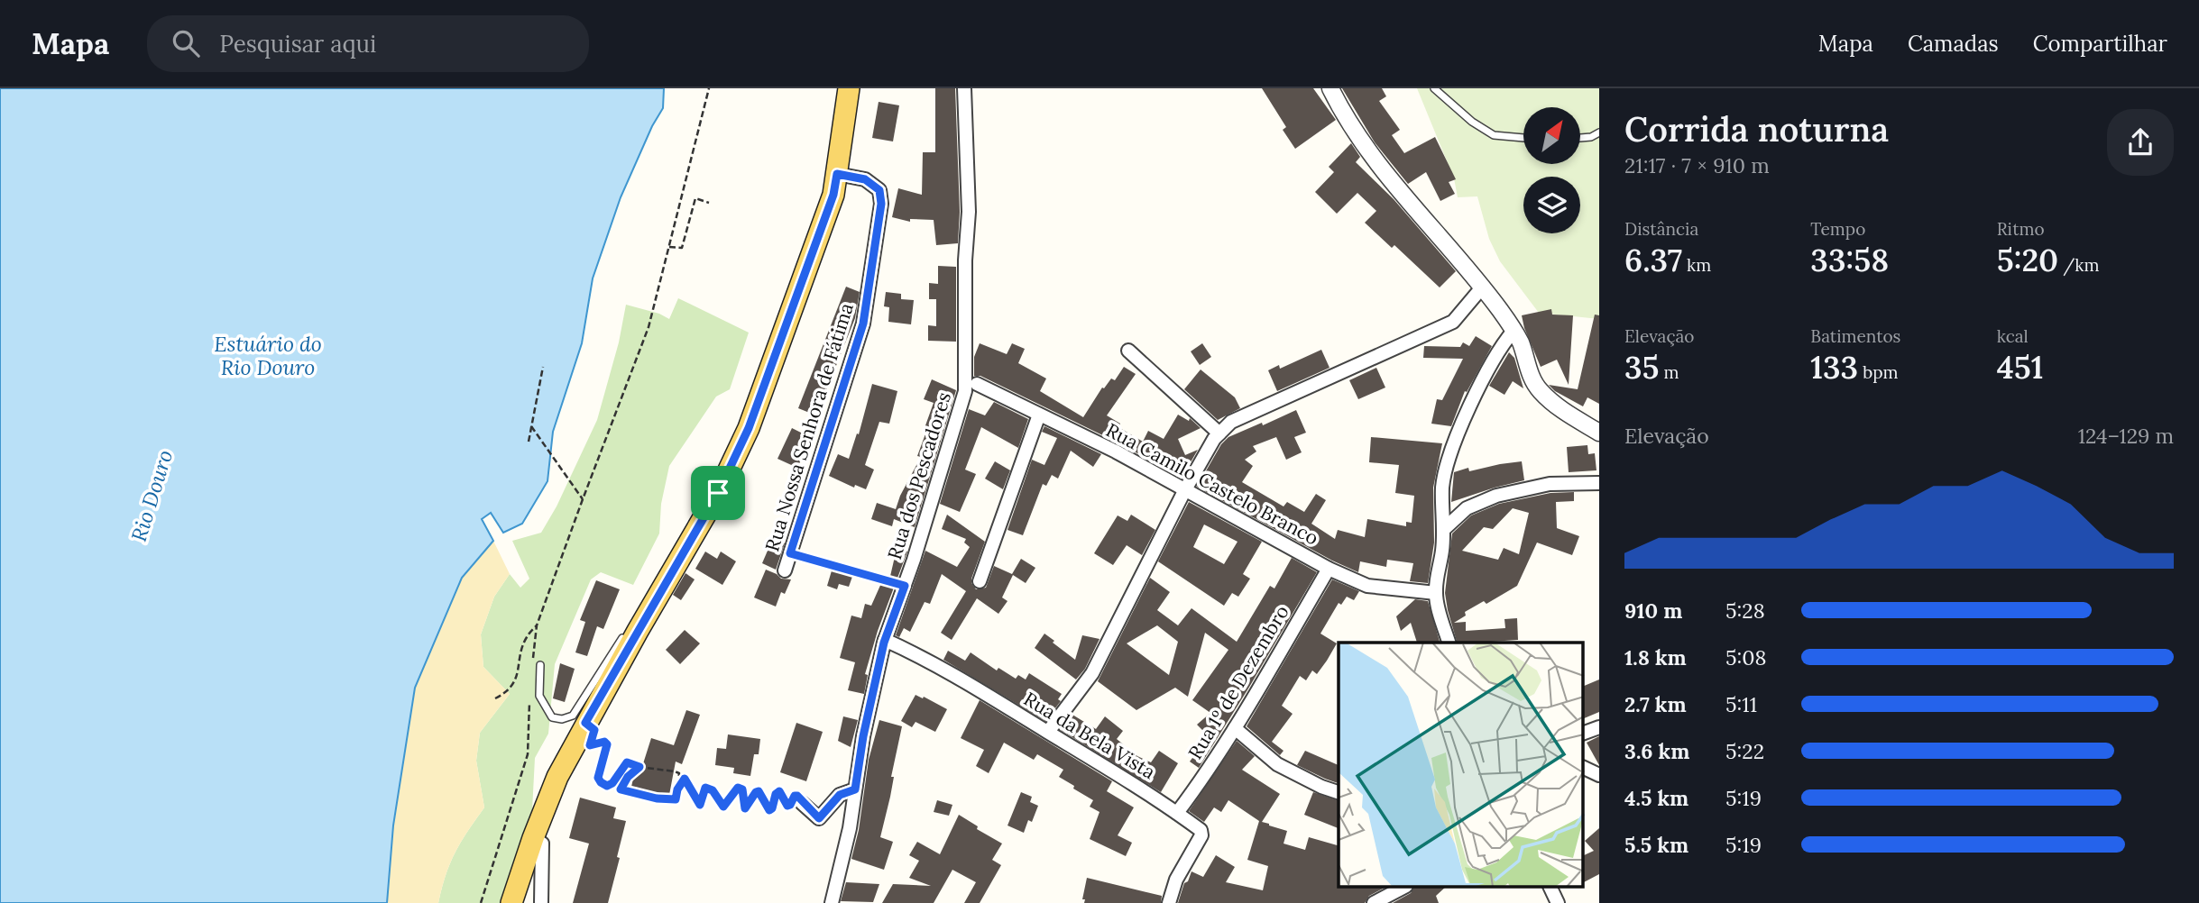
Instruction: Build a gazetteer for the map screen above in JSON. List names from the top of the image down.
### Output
{
  "streets": {
    "street": [
      "Rua Nossa Senhora de Fátima",
      "Rua dos Pescadores",
      "Rua Camilo Castelo Branco",
      "Rua 1º de Dezembro",
      "Rua da Bela Vista"
    ]
  },
  "crossings": [
    ["Rua dos Pescadores", "Rua da Bela Vista"],
    ["Rua Camilo Castelo Branco", "Rua 1º de Dezembro"],
    ["Rua 1º de Dezembro", "Rua da Bela Vista"]
  ],
  "water": ["Estuário do Rio Douro", "Rio Douro"],
  "north": "top right",
  "page": {
    "header": "Mapa",
    "search": "Pesquisar aqui",
    "nav": ["Mapa", "Camadas", "Compartilhar"],
    "heading": ["Corrida noturna", "21:17 · 7 × 910 m"],
    "stats": [
      ["Distância", "6.37 km"],
      ["Tempo", "33:58"],
      ["Ritmo", "5:20 /km"],
      ["Elevação", "35 m"],
      ["Batimentos", "133 bpm"],
      ["kcal", "451"]
    ],
    "chart": ["Elevação", "124–129 m"],
    "list": [
      {
        "name": "910 m",
        "note": "5:28"
      },
      {
        "name": "1.8 km",
        "note": "5:08"
      },
      {
        "name": "2.7 km",
        "note": "5:11"
      },
      {
        "name": "3.6 km",
        "note": "5:22"
      },
      {
        "name": "4.5 km",
        "note": "5:19"
      },
      {
        "name": "5.5 km",
        "note": "5:19"
      }
    ]
  }
}
